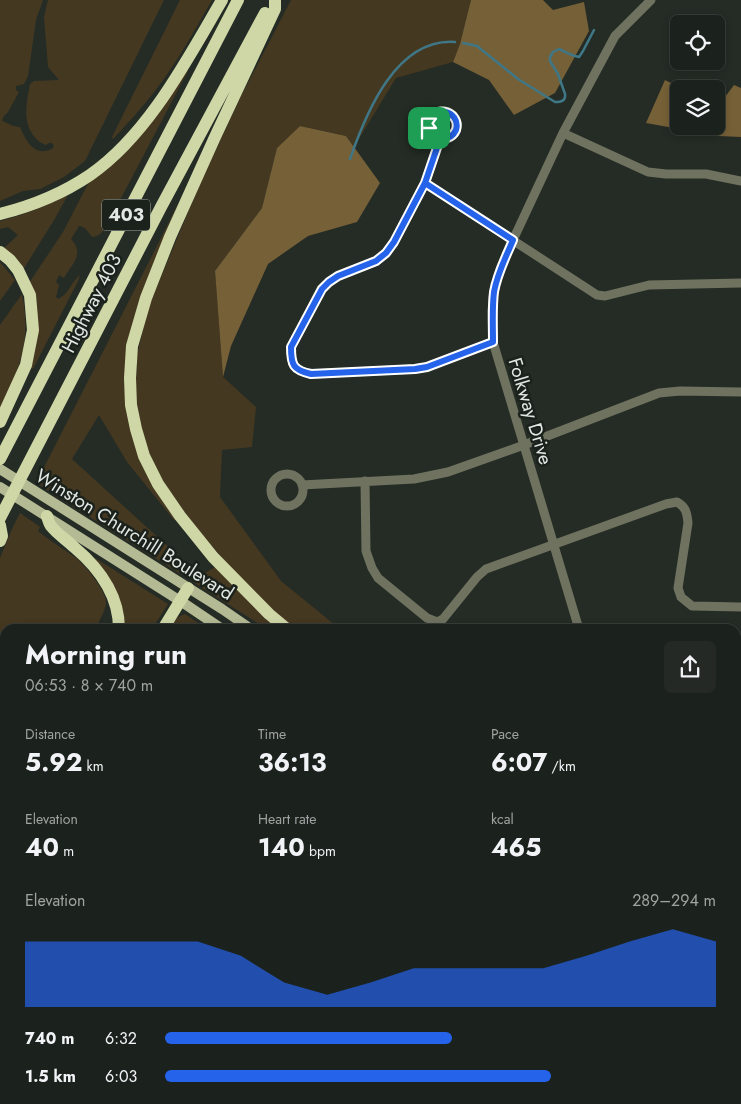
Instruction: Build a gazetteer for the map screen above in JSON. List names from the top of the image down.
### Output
{
  "streets": {
    "highway": ["403", "Highway 403"],
    "main road": ["Winston Churchill Boulevard"],
    "street": ["Folkway Drive"]
  },
  "page": {
    "heading": ["Morning run", "06:53 · 8 × 740 m"],
    "stats": [
      ["Distance", "5.92 km"],
      ["Time", "36:13"],
      ["Pace", "6:07 /km"],
      ["Elevation", "40 m"],
      ["Heart rate", "140 bpm"],
      ["kcal", "465"]
    ],
    "chart": ["Elevation", "289–294 m"],
    "list": [
      {
        "name": "740 m",
        "note": "6:32"
      },
      {
        "name": "1.5 km",
        "note": "6:03"
      }
    ]
  }
}
